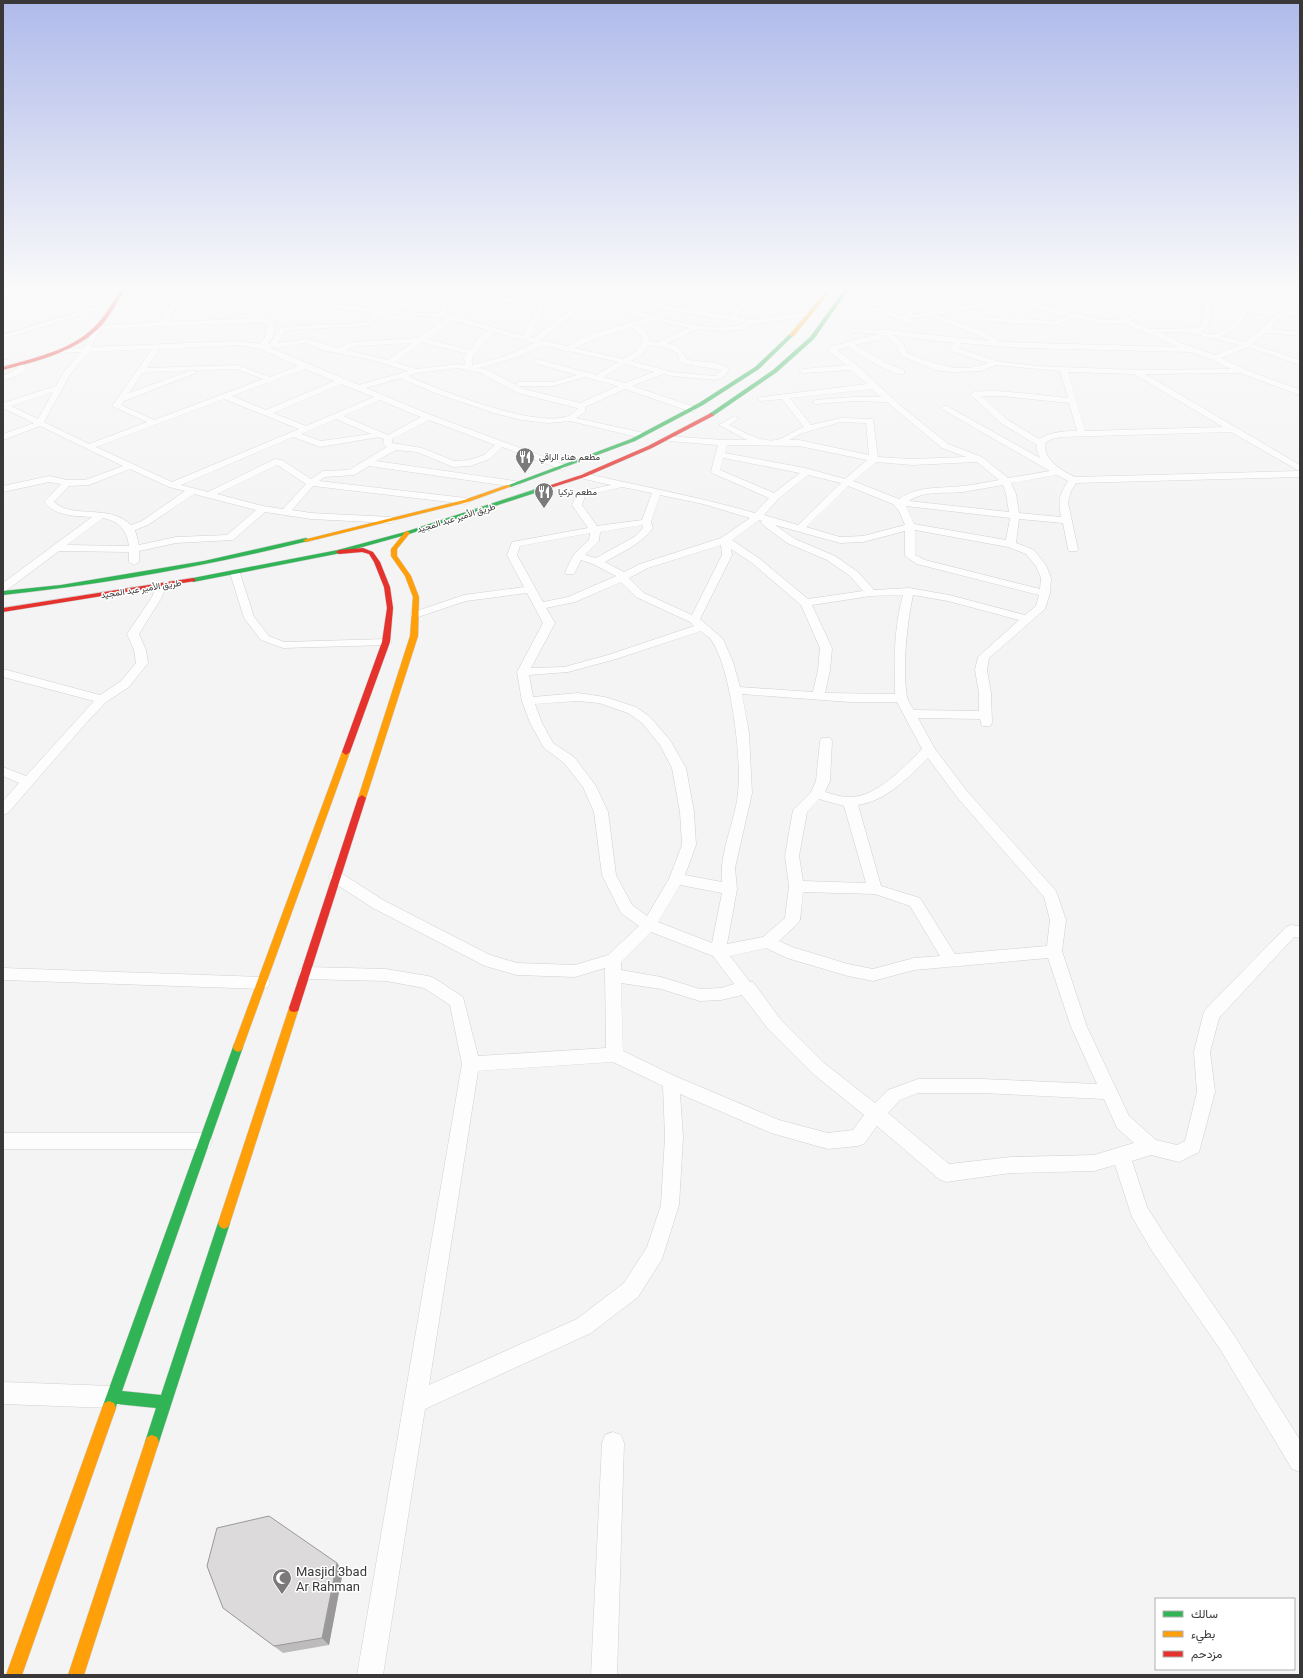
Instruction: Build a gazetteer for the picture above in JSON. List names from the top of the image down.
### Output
{
  "streets": {
    "main road": ["طريق الأمير عبد المجيد"]
  },
  "places": {
    "restaurant": ["مطعم هناء الراقي", "مطعم تركيا"],
    "mosque": ["Masjid 3bad Ar Rahman"]
  },
  "legend": ["سالك", "بطيء", "مزدحم"]
}
